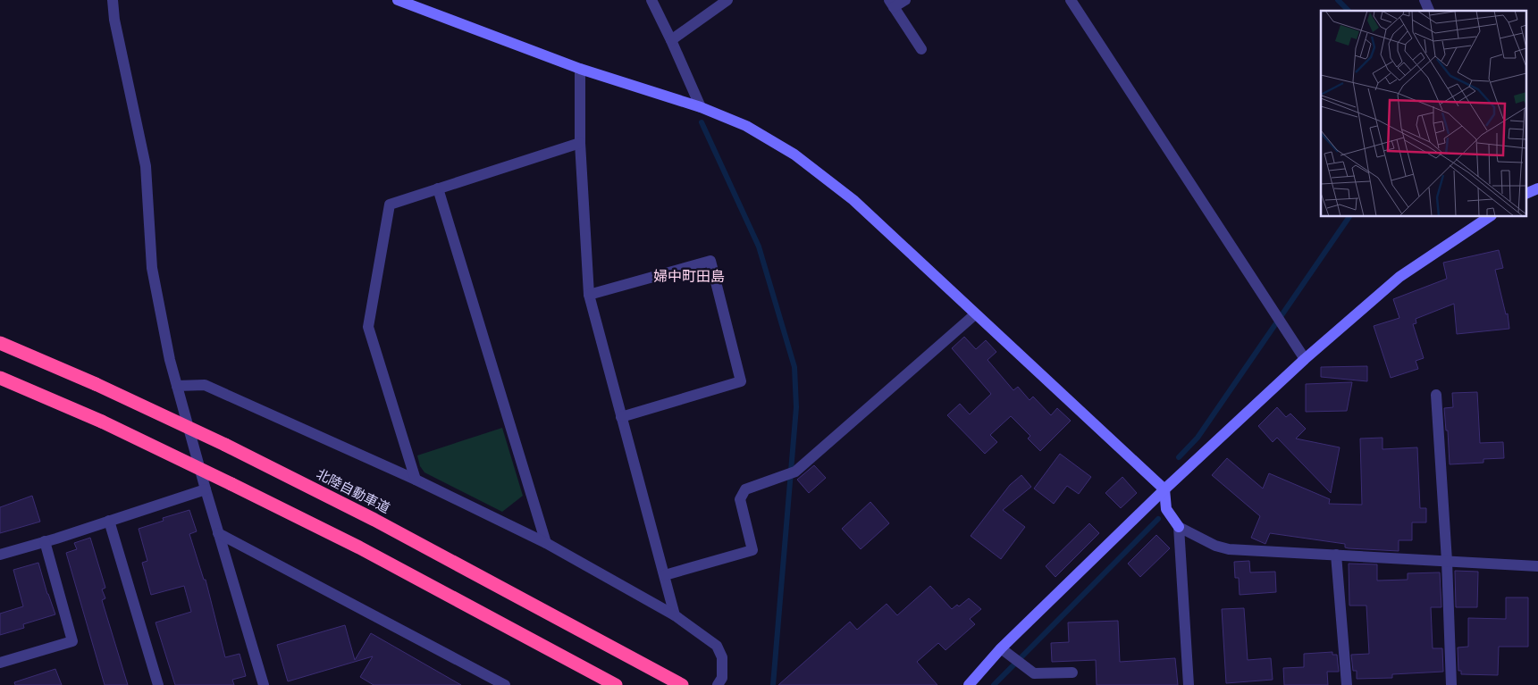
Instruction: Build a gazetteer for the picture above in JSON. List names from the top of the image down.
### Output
{
  "streets": {
    "highway": ["北陸自動車道"]
  },
  "districts": ["婦中町田島"]
}
